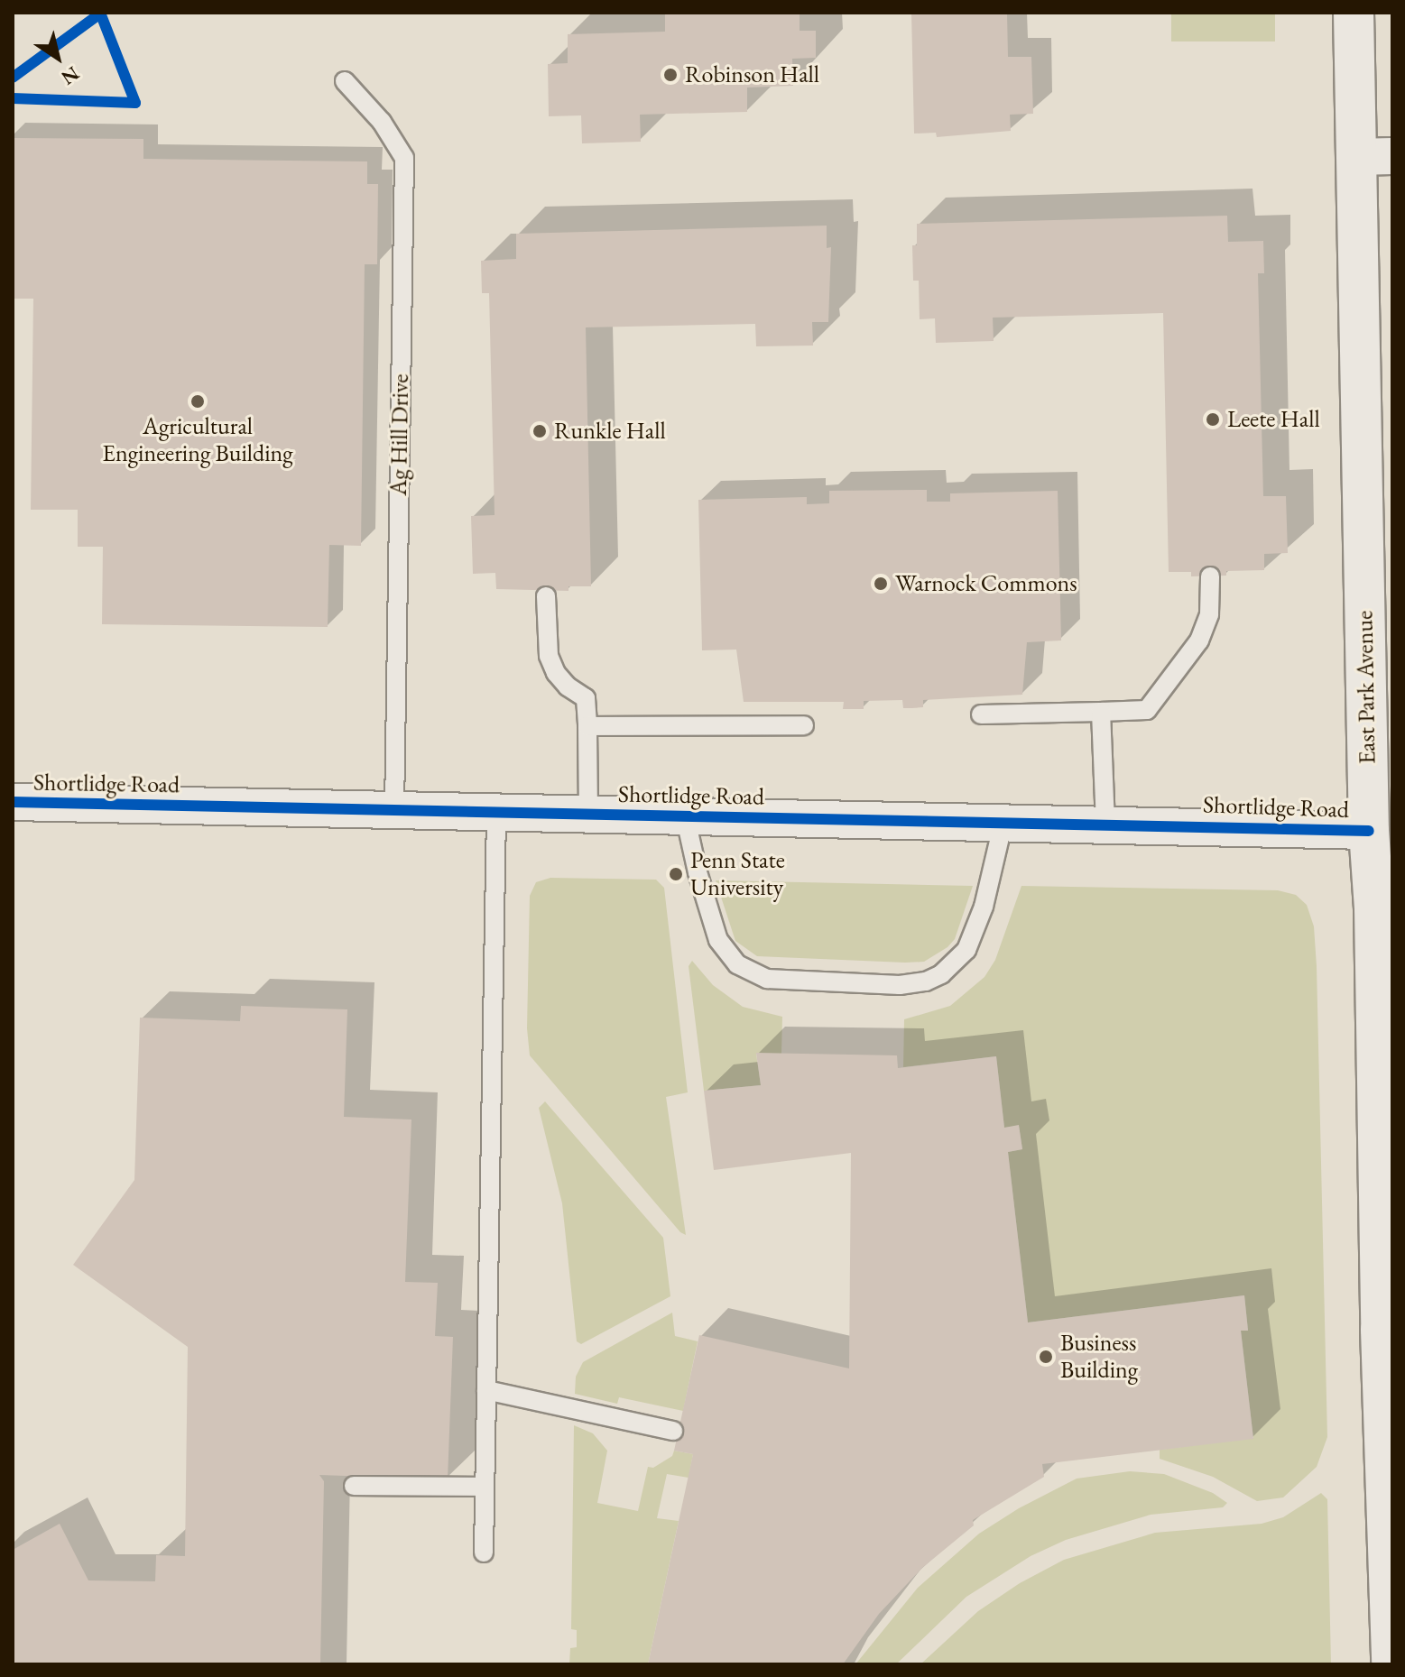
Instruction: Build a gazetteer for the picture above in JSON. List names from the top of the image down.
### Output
{
  "streets": {
    "main road": ["East Park Avenue"],
    "street": ["Shortlidge Road"],
    "lane": ["Ag Hill Drive"]
  },
  "crossings": [
    ["Ag Hill Drive", "Shortlidge Road"],
    ["East Park Avenue", "Shortlidge Road"]
  ],
  "places": [
    "Robinson Hall",
    "Agricultural Engineering Building",
    "Leete Hall",
    "Runkle Hall",
    "Warnock Commons",
    "Penn State University",
    "Business Building"
  ],
  "north": "bottom right"
}
